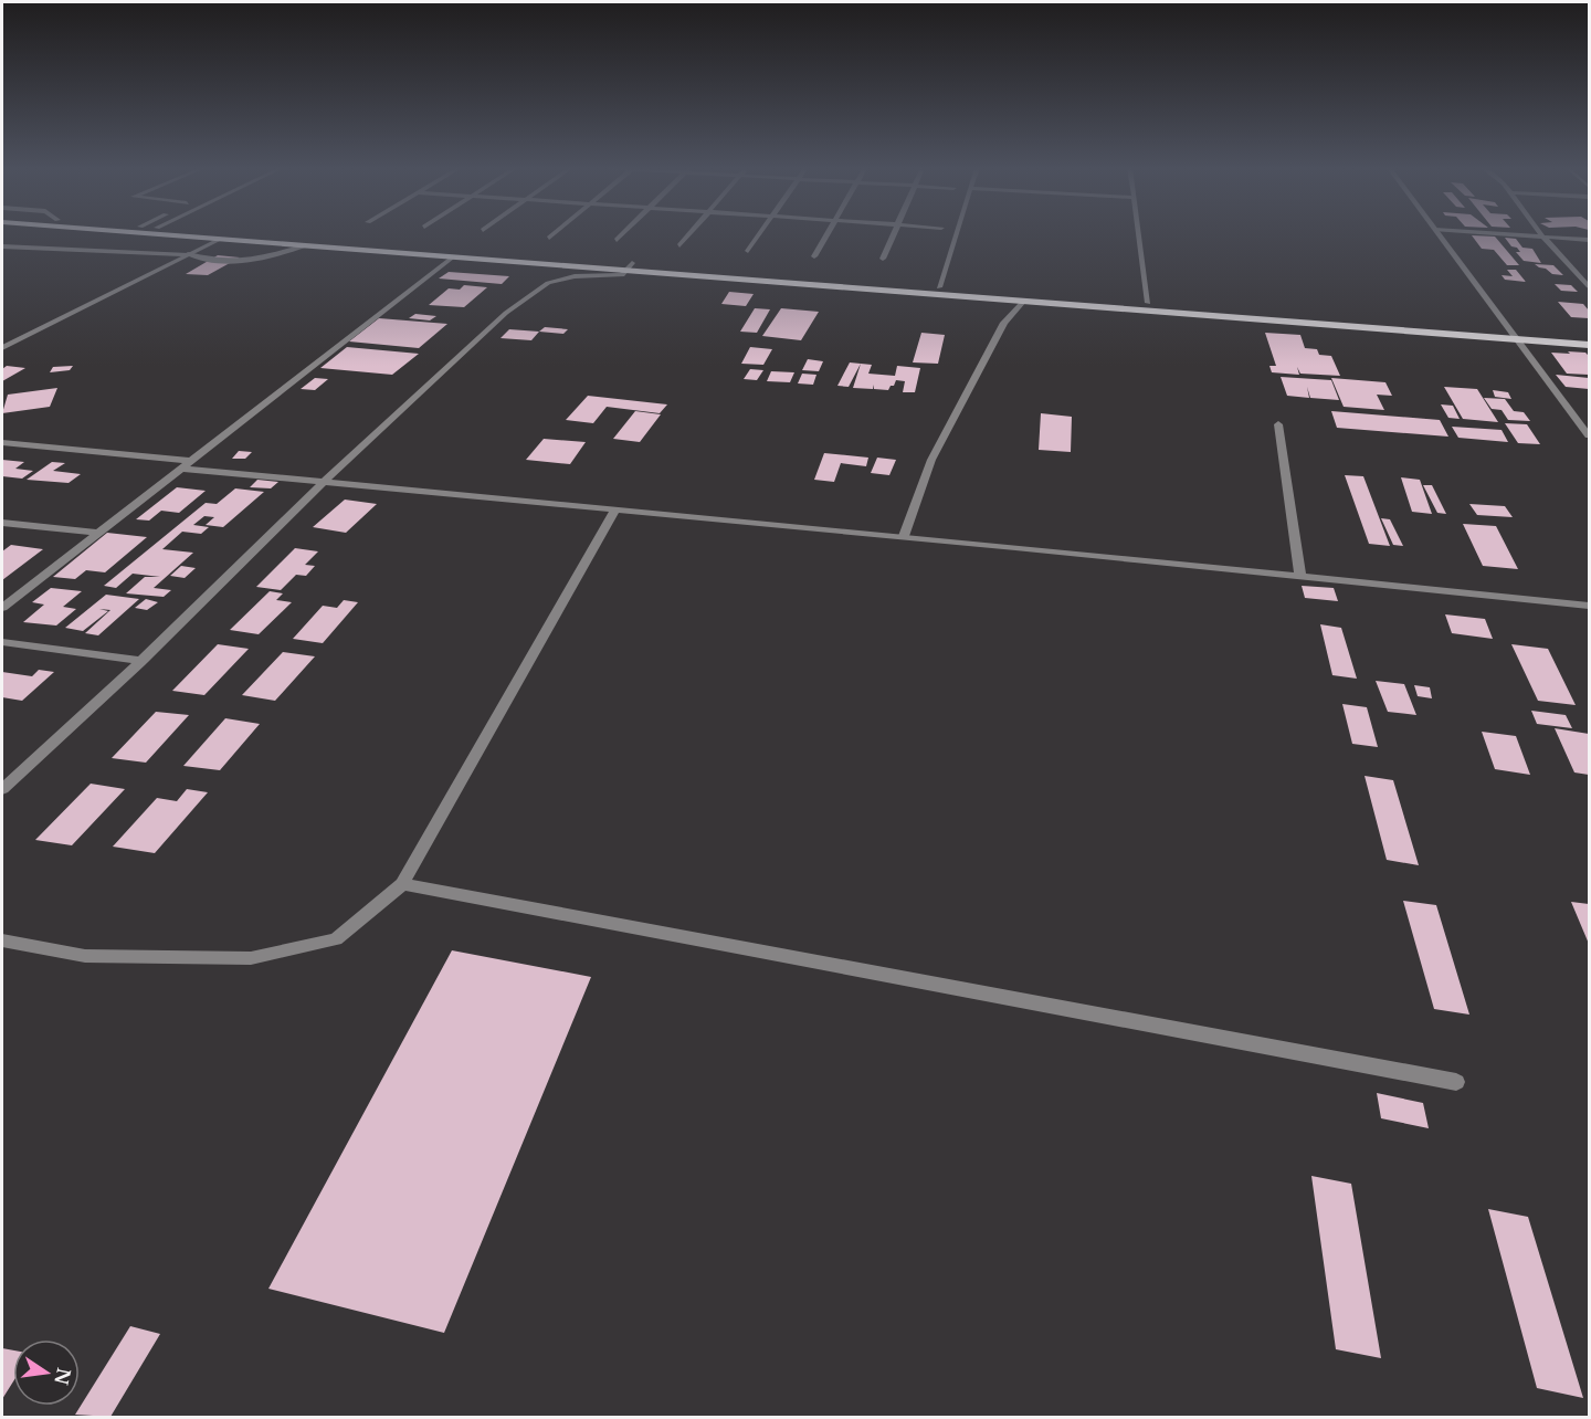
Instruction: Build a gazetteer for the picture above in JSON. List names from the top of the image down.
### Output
{
  "north": "right"
}
